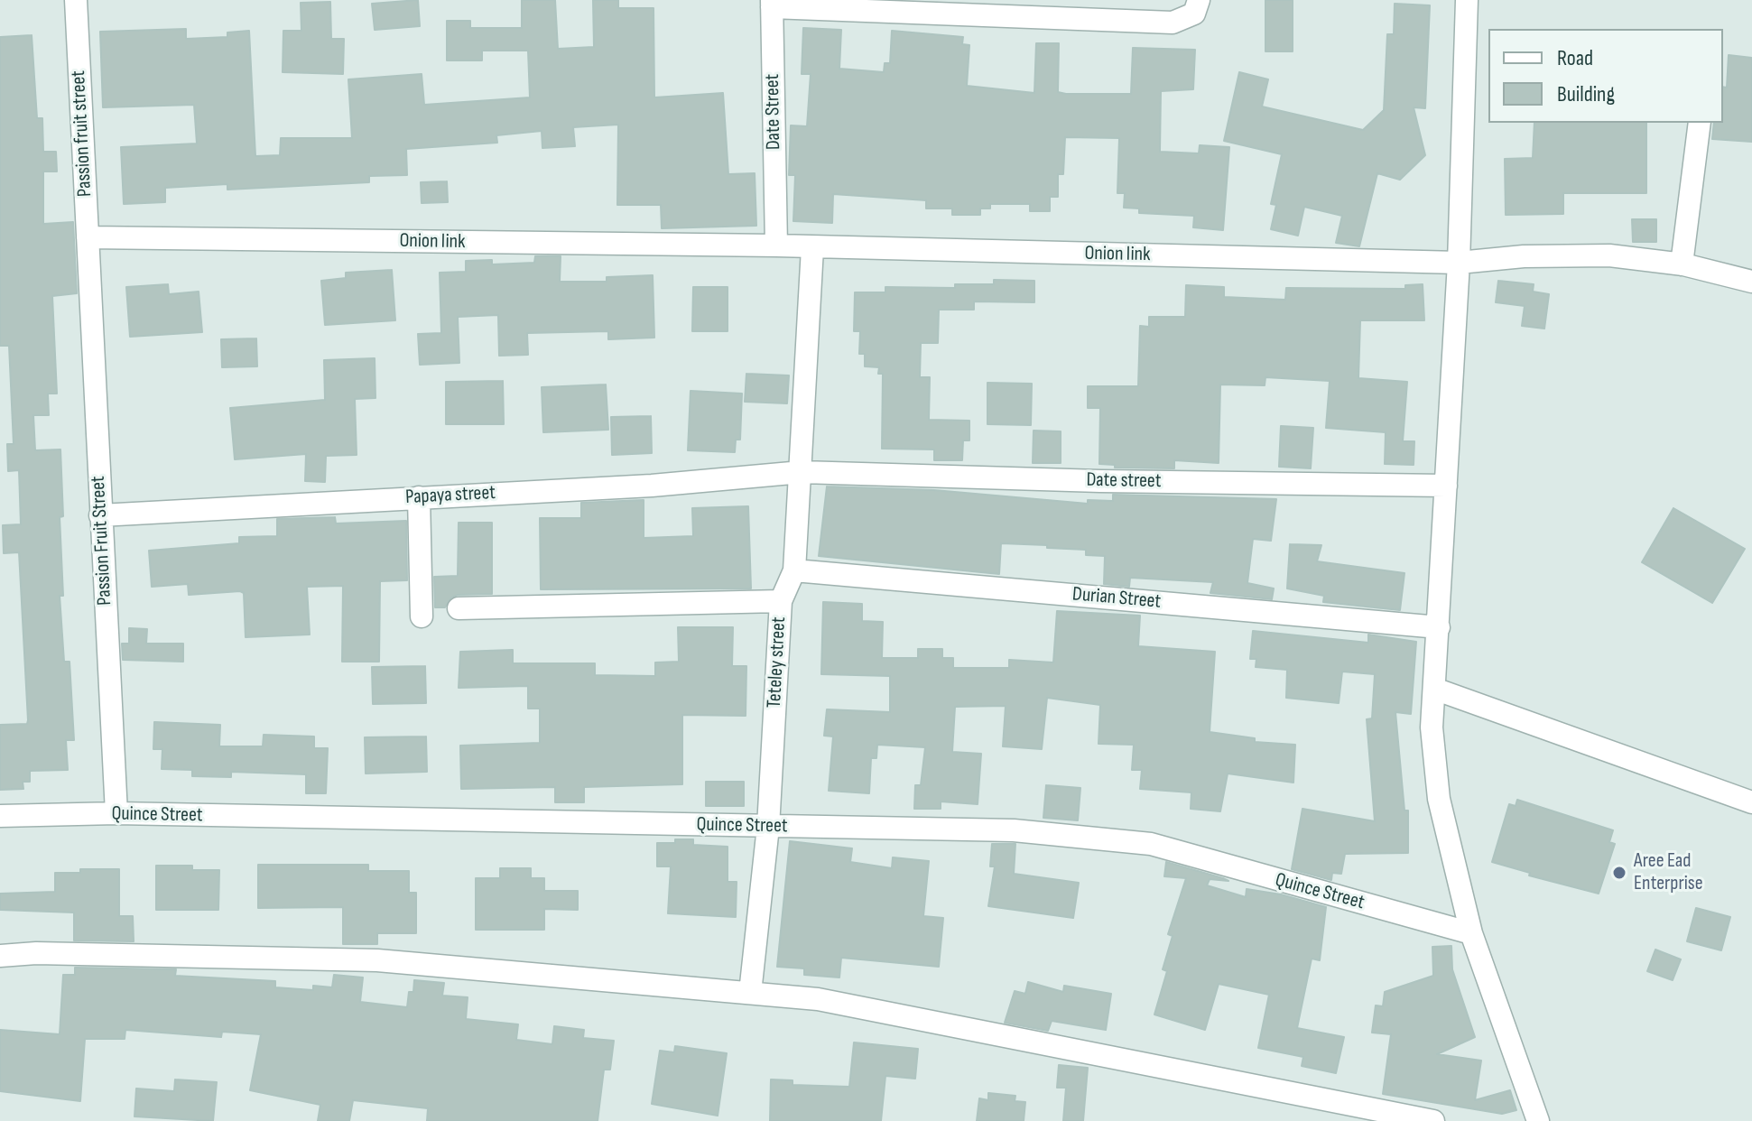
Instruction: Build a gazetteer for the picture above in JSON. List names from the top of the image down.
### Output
{
  "streets": {
    "street": [
      "Date Street",
      "Passion fruit street",
      "Onion link",
      "Date street",
      "Papaya street",
      "Passion Fruit Street",
      "Durian Street",
      "Teteley street",
      "Quince Street"
    ]
  },
  "crossings": [
    ["Date Street", "Onion link"],
    ["Passion fruit street", "Onion link"],
    ["Passion fruit street", "Passion Fruit Street"],
    ["Onion link", "Teteley street"],
    ["Date street", "Papaya street"],
    ["Date street", "Teteley street"],
    ["Papaya street", "Passion Fruit Street"],
    ["Papaya street", "Teteley street"],
    ["Passion Fruit Street", "Quince Street"],
    ["Durian Street", "Teteley street"],
    ["Teteley street", "Quince Street"]
  ],
  "places": ["Aree Ead Enterprise"],
  "legend": ["Road", "Building"]
}
